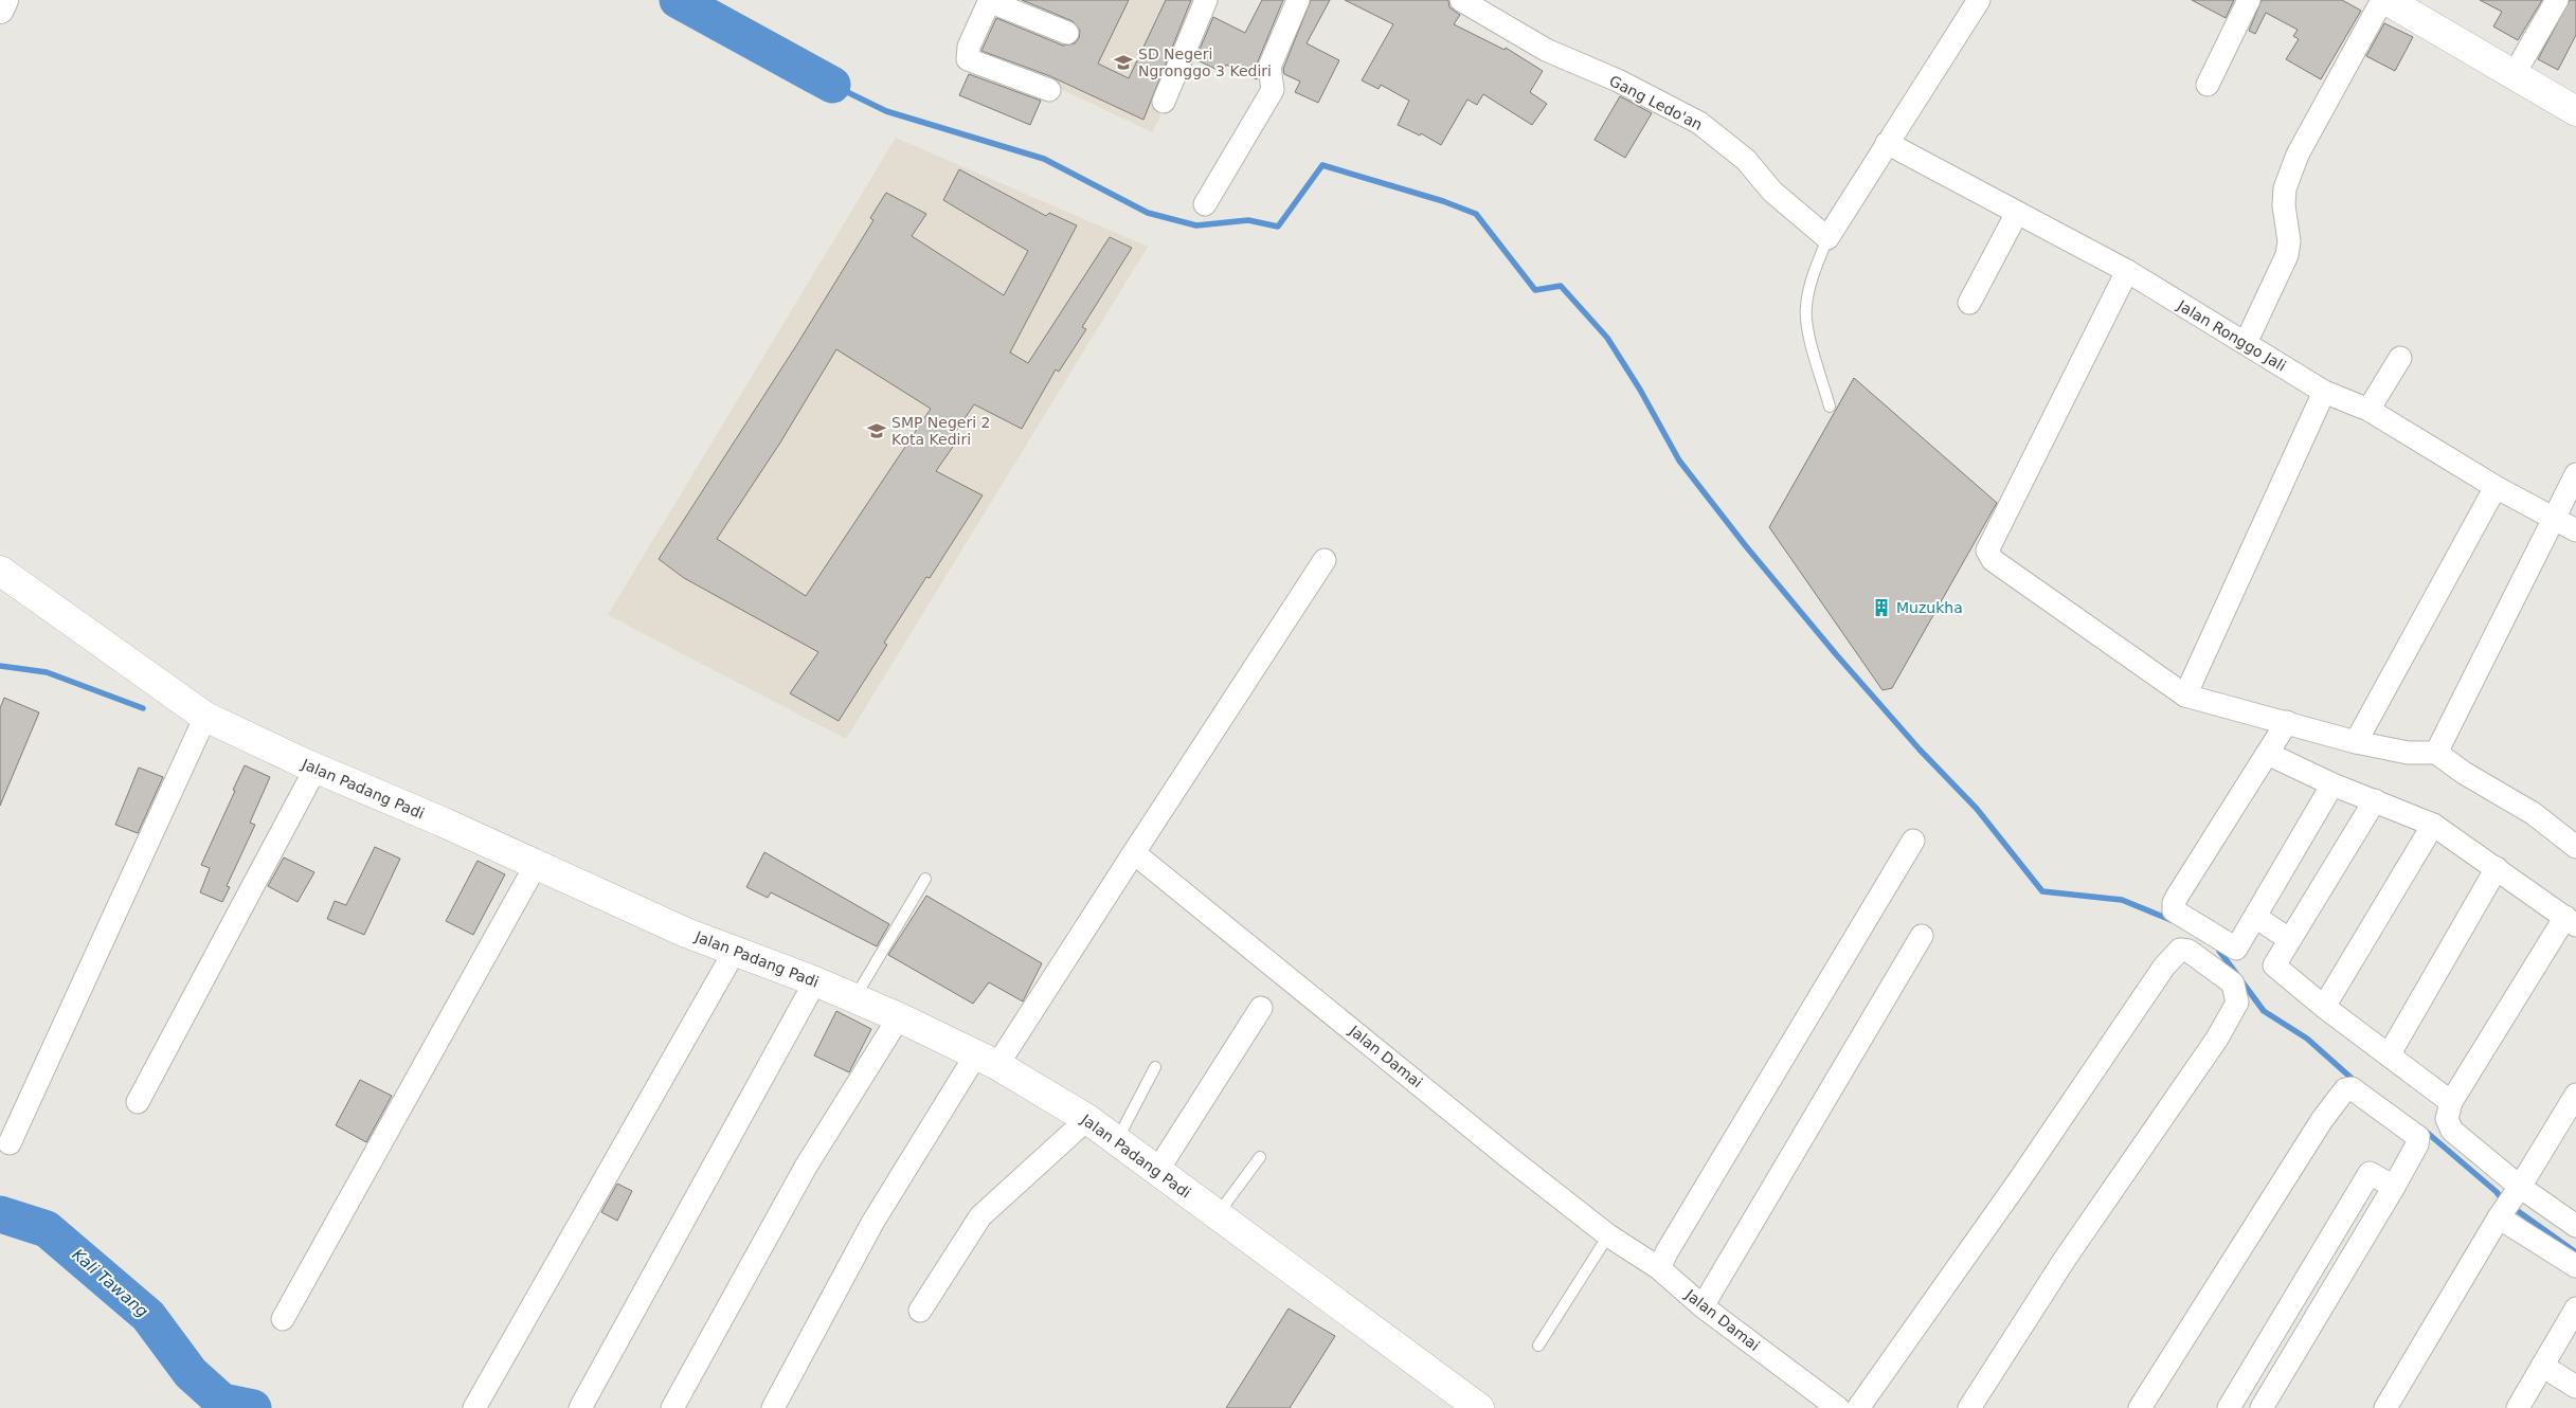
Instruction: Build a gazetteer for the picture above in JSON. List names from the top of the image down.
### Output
{
  "streets": {
    "main road": ["Jalan Padang Padi"],
    "street": ["Gang Ledo'an", "Jalan Ronggo Jali", "Jalan Damai"]
  },
  "water": ["Kali Tawang"],
  "places": {
    "school or university": ["SD Negeri Ngronggo 3 Kediri", "SMP Negeri 2 Kota Kediri"],
    "building": ["Muzukha"]
  }
}
